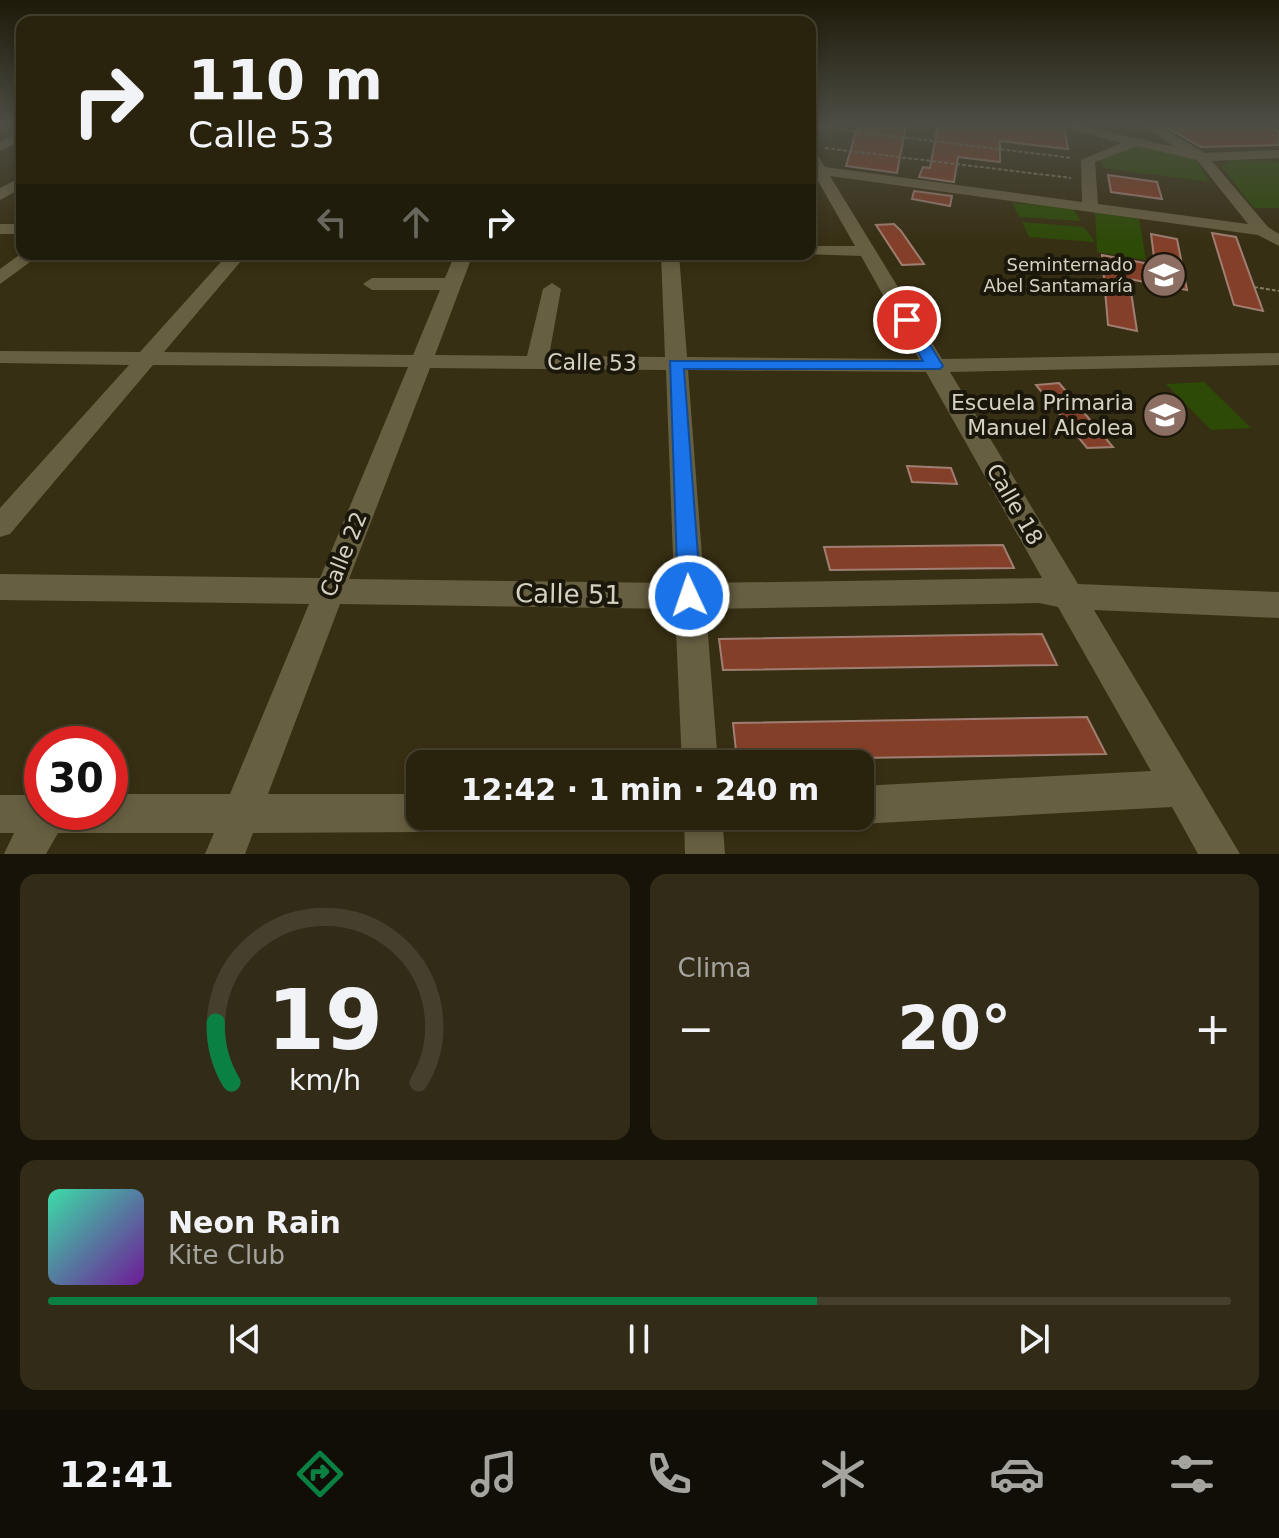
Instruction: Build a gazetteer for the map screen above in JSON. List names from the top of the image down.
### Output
{
  "streets": {
    "street": [
      "Calle 53",
      "Calle 18",
      "Calle 22",
      "Calle 51"
    ]
  },
  "crossings": [
    ["Calle 53", "Calle 18"],
    ["Calle 53", "Calle 22"],
    ["Calle 18", "Calle 51"],
    ["Calle 22", "Calle 51"]
  ],
  "places": {
    "school or university": ["Seminternado Abel Santamaría", "Escuela Primaria Manuel Alcolea"]
  },
  "page": {
    "turn": ["110 m", "Calle 53"],
    "limit": "30",
    "trip": "12:42 · 1 min · 240 m",
    "tile": "Clima",
    "heat": ["−", "20°", "+"],
    "song": ["Neon Rain", "Kite Club"],
    "tabs": "12:41",
    "gauge": ["19", "km/h"]
  }
}
